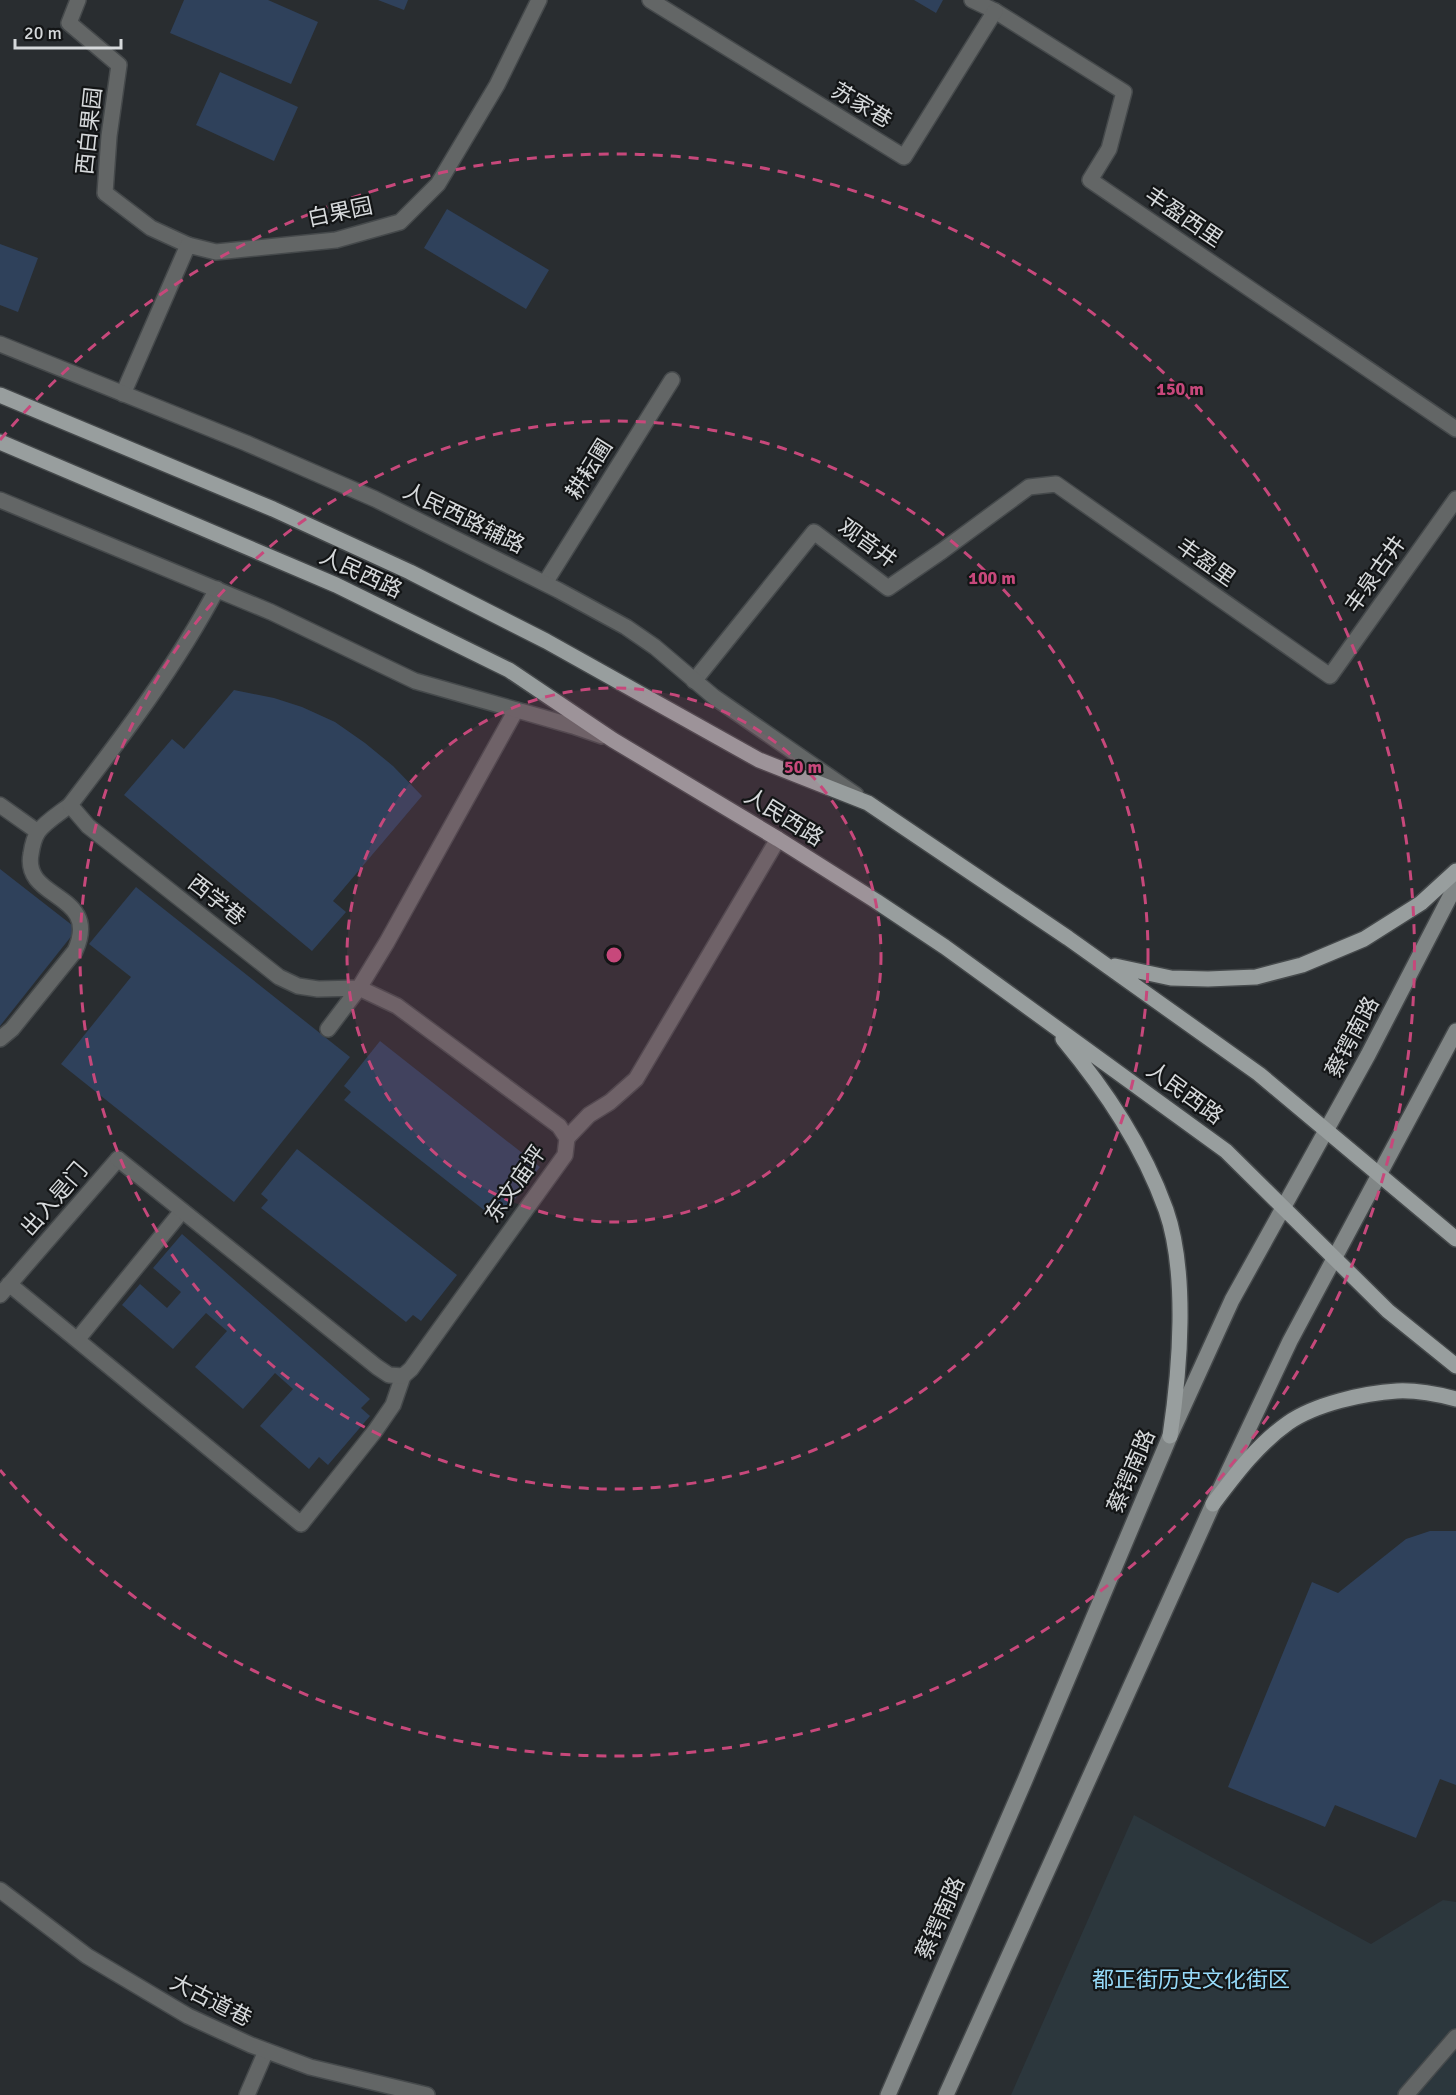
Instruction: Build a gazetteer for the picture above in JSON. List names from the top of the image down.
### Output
{
  "streets": {
    "main road": ["人民西路", "蔡锷南路"],
    "street": [
      "苏家巷",
      "西白果园",
      "白果园",
      "丰盈西里",
      "耕耘圃",
      "人民西路辅路",
      "观音井",
      "丰盈里",
      "丰泉古井",
      "西学巷",
      "东文庙坪",
      "出入是门",
      "大古道巷"
    ]
  },
  "crossings": [
    ["苏家巷", "丰盈西里"],
    ["西白果园", "白果园"],
    ["耕耘圃", "人民西路辅路"],
    ["人民西路辅路", "观音井"],
    ["人民西路辅路", "人民西路"],
    ["观音井", "丰盈里"],
    ["丰盈里", "丰泉古井"],
    ["人民西路", "蔡锷南路"],
    ["人民西路", "东文庙坪"],
    ["西学巷", "东文庙坪"]
  ],
  "parks": ["都正街历史文化街区"],
  "scale_bar": "20 m",
  "rings": ["150 m", "100 m", "50 m"]
}
